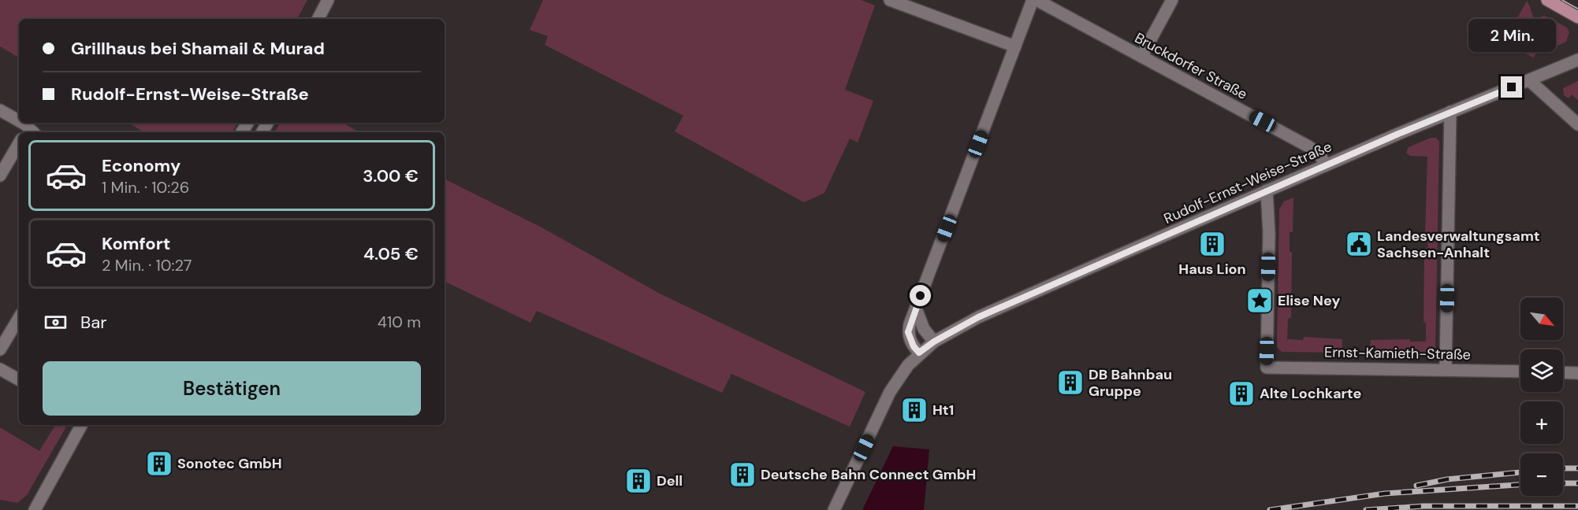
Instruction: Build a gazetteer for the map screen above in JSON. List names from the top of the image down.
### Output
{
  "streets": {
    "street": ["Bruckdorfer Straße", "Rudolf-Ernst-Weise-Straße", "Ernst-Kamieth-Straße"]
  },
  "crossings": [
    ["Bruckdorfer Straße", "Rudolf-Ernst-Weise-Straße"],
    ["Rudolf-Ernst-Weise-Straße", "Ernst-Kamieth-Straße"]
  ],
  "places": {
    "building": [
      "Haus Lion",
      "DB Bahnbau Gruppe",
      "Alte Lochkarte",
      "Ht1",
      "Sonotec GmbH",
      "Deutsche Bahn Connect GmbH",
      "Dell"
    ],
    "public building": ["Landesverwaltungsamt Sachsen-Anhalt"],
    "place": ["Elise Ney"]
  },
  "north": "bottom right",
  "page": {
    "bubble": "2 Min.",
    "banner": ["Grillhaus bei Shamail & Murad", "Rudolf-Ernst-Weise-Straße"],
    "list": [
      {
        "name": "Economy",
        "note": "1 Min. · 10:26",
        "value": "3.00 €"
      },
      {
        "name": "Komfort",
        "note": "2 Min. · 10:27",
        "value": "4.05 €"
      }
    ],
    "pay": ["Bar", "410 m"],
    "map_buttons": ["+", "−"],
    "buttons": "Bestätigen"
  }
}
